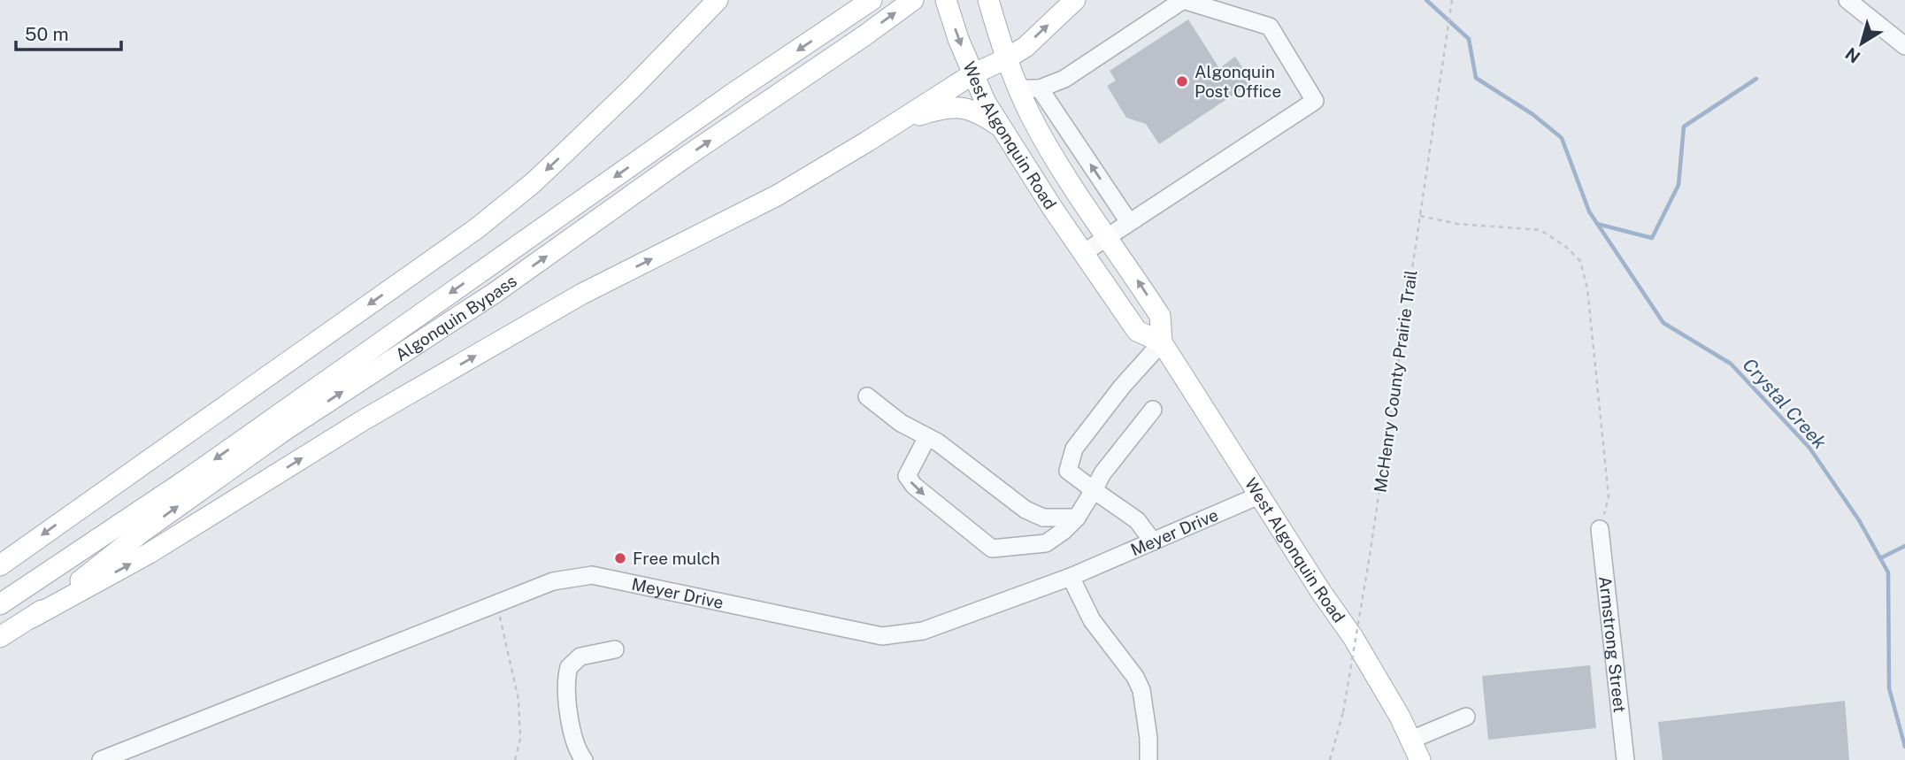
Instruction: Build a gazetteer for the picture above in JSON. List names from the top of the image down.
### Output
{
  "streets": {
    "main road": ["West Algonquin Road", "Algonquin Bypass"],
    "street": ["Meyer Drive", "Armstrong Street"],
    "path": ["McHenry County Prairie Trail"]
  },
  "crossings": [
    ["West Algonquin Road", "Meyer Drive"]
  ],
  "water": ["Crystal Creek"],
  "places": ["Algonquin Post Office", "Free mulch"],
  "scale_bar": "50 m",
  "north": "bottom left"
}
